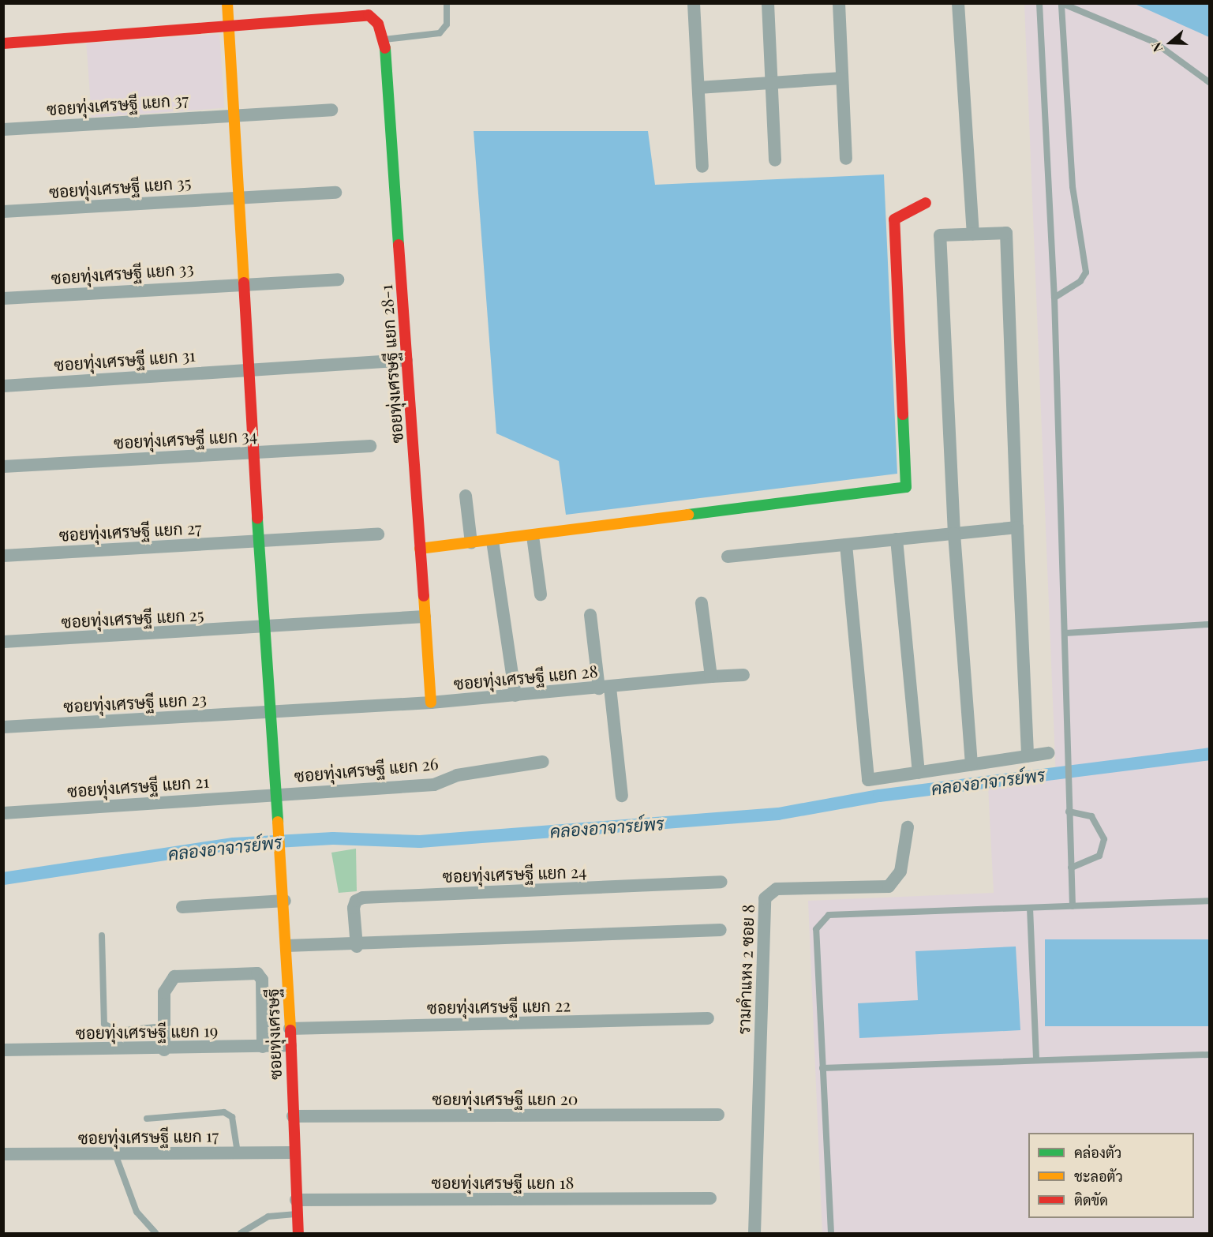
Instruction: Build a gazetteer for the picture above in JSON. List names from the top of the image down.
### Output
{
  "streets": {
    "street": [
      "ซอยทุ่งเศรษฐี แยก 37",
      "ซอยทุ่งเศรษฐี แยก 35",
      "ซอยทุ่งเศรษฐี แยก 33",
      "ซอยทุ่งเศรษฐี แยก 31",
      "ซอยทุ่งเศรษฐี แยก 28-1",
      "ซอยทุ่งเศรษฐี แยก 34",
      "ซอยทุ่งเศรษฐี แยก 27",
      "ซอยทุ่งเศรษฐี แยก 25",
      "ซอยทุ่งเศรษฐี แยก 28",
      "ซอยทุ่งเศรษฐี แยก 23",
      "ซอยทุ่งเศรษฐี แยก 26",
      "ซอยทุ่งเศรษฐี แยก 21",
      "ซอยทุ่งเศรษฐี แยก 24",
      "รามคำแหง 2 ซอย 8",
      "ซอยทุ่งเศรษฐี แยก 22",
      "ซอยทุ่งเศรษฐี แยก 19",
      "ซอยทุ่งเศรษฐี",
      "ซอยทุ่งเศรษฐี แยก 20",
      "ซอยทุ่งเศรษฐี แยก 17",
      "ซอยทุ่งเศรษฐี แยก 18"
    ]
  },
  "crossings": [
    ["ซอยทุ่งเศรษฐี แยก 37", "ซอยทุ่งเศรษฐี"],
    ["ซอยทุ่งเศรษฐี แยก 35", "ซอยทุ่งเศรษฐี"],
    ["ซอยทุ่งเศรษฐี แยก 33", "ซอยทุ่งเศรษฐี"],
    ["ซอยทุ่งเศรษฐี แยก 31", "ซอยทุ่งเศรษฐี แยก 28-1"],
    ["ซอยทุ่งเศรษฐี แยก 31", "ซอยทุ่งเศรษฐี"],
    ["ซอยทุ่งเศรษฐี แยก 28-1", "ซอยทุ่งเศรษฐี แยก 25"],
    ["ซอยทุ่งเศรษฐี แยก 28-1", "ซอยทุ่งเศรษฐี แยก 28"],
    ["ซอยทุ่งเศรษฐี แยก 28-1", "ซอยทุ่งเศรษฐี"],
    ["ซอยทุ่งเศรษฐี แยก 34", "ซอยทุ่งเศรษฐี"],
    ["ซอยทุ่งเศรษฐี แยก 27", "ซอยทุ่งเศรษฐี"],
    ["ซอยทุ่งเศรษฐี แยก 25", "ซอยทุ่งเศรษฐี"],
    ["ซอยทุ่งเศรษฐี แยก 28", "ซอยทุ่งเศรษฐี แยก 23"],
    ["ซอยทุ่งเศรษฐี แยก 28", "ซอยทุ่งเศรษฐี"],
    ["ซอยทุ่งเศรษฐี แยก 23", "ซอยทุ่งเศรษฐี"],
    ["ซอยทุ่งเศรษฐี แยก 26", "ซอยทุ่งเศรษฐี แยก 21"],
    ["ซอยทุ่งเศรษฐี แยก 26", "ซอยทุ่งเศรษฐี"],
    ["ซอยทุ่งเศรษฐี แยก 21", "ซอยทุ่งเศรษฐี"],
    ["ซอยทุ่งเศรษฐี แยก 22", "ซอยทุ่งเศรษฐี"],
    ["ซอยทุ่งเศรษฐี แยก 19", "ซอยทุ่งเศรษฐี"],
    ["ซอยทุ่งเศรษฐี", "ซอยทุ่งเศรษฐี แยก 20"],
    ["ซอยทุ่งเศรษฐี", "ซอยทุ่งเศรษฐี แยก 17"],
    ["ซอยทุ่งเศรษฐี", "ซอยทุ่งเศรษฐี แยก 18"]
  ],
  "water": ["คลองอาจารย์พร"],
  "legend": ["คล่องตัว", "ชะลอตัว", "ติดขัด"],
  "north": "left"
}
